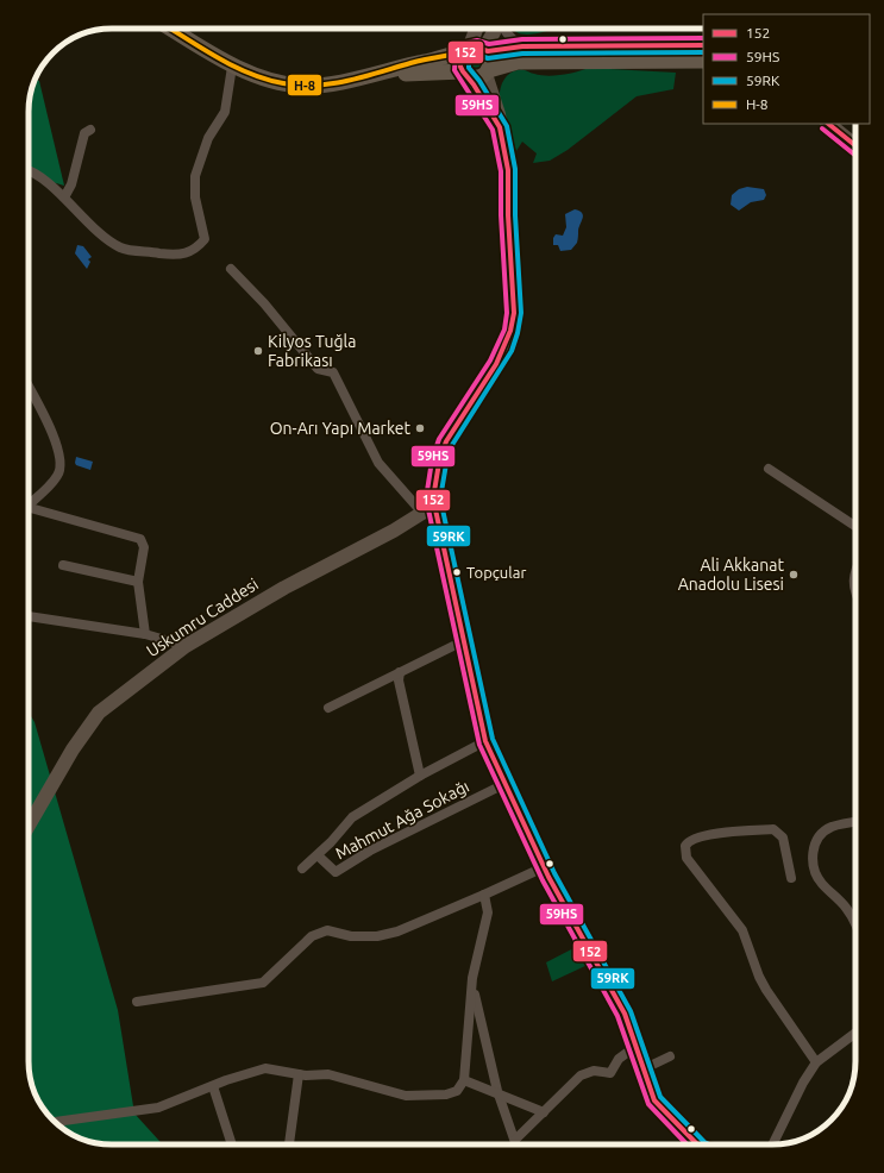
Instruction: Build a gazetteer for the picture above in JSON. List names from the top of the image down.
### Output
{
  "streets": {
    "main road": ["Uskumru Caddesi"],
    "street": ["Mahmut Ağa Sokağı"]
  },
  "places": [
    "Kilyos Tuğla Fabrikası",
    "On-Arı Yapı Market",
    "Topçular",
    "Ali Akkanat Anadolu Lisesi"
  ],
  "lines": [
    "transit line H-8",
    "transit line 59HS",
    "transit line 152",
    "transit line 59RK"
  ],
  "legend": [
    "152",
    "59HS",
    "59RK",
    "H-8"
  ]
}
